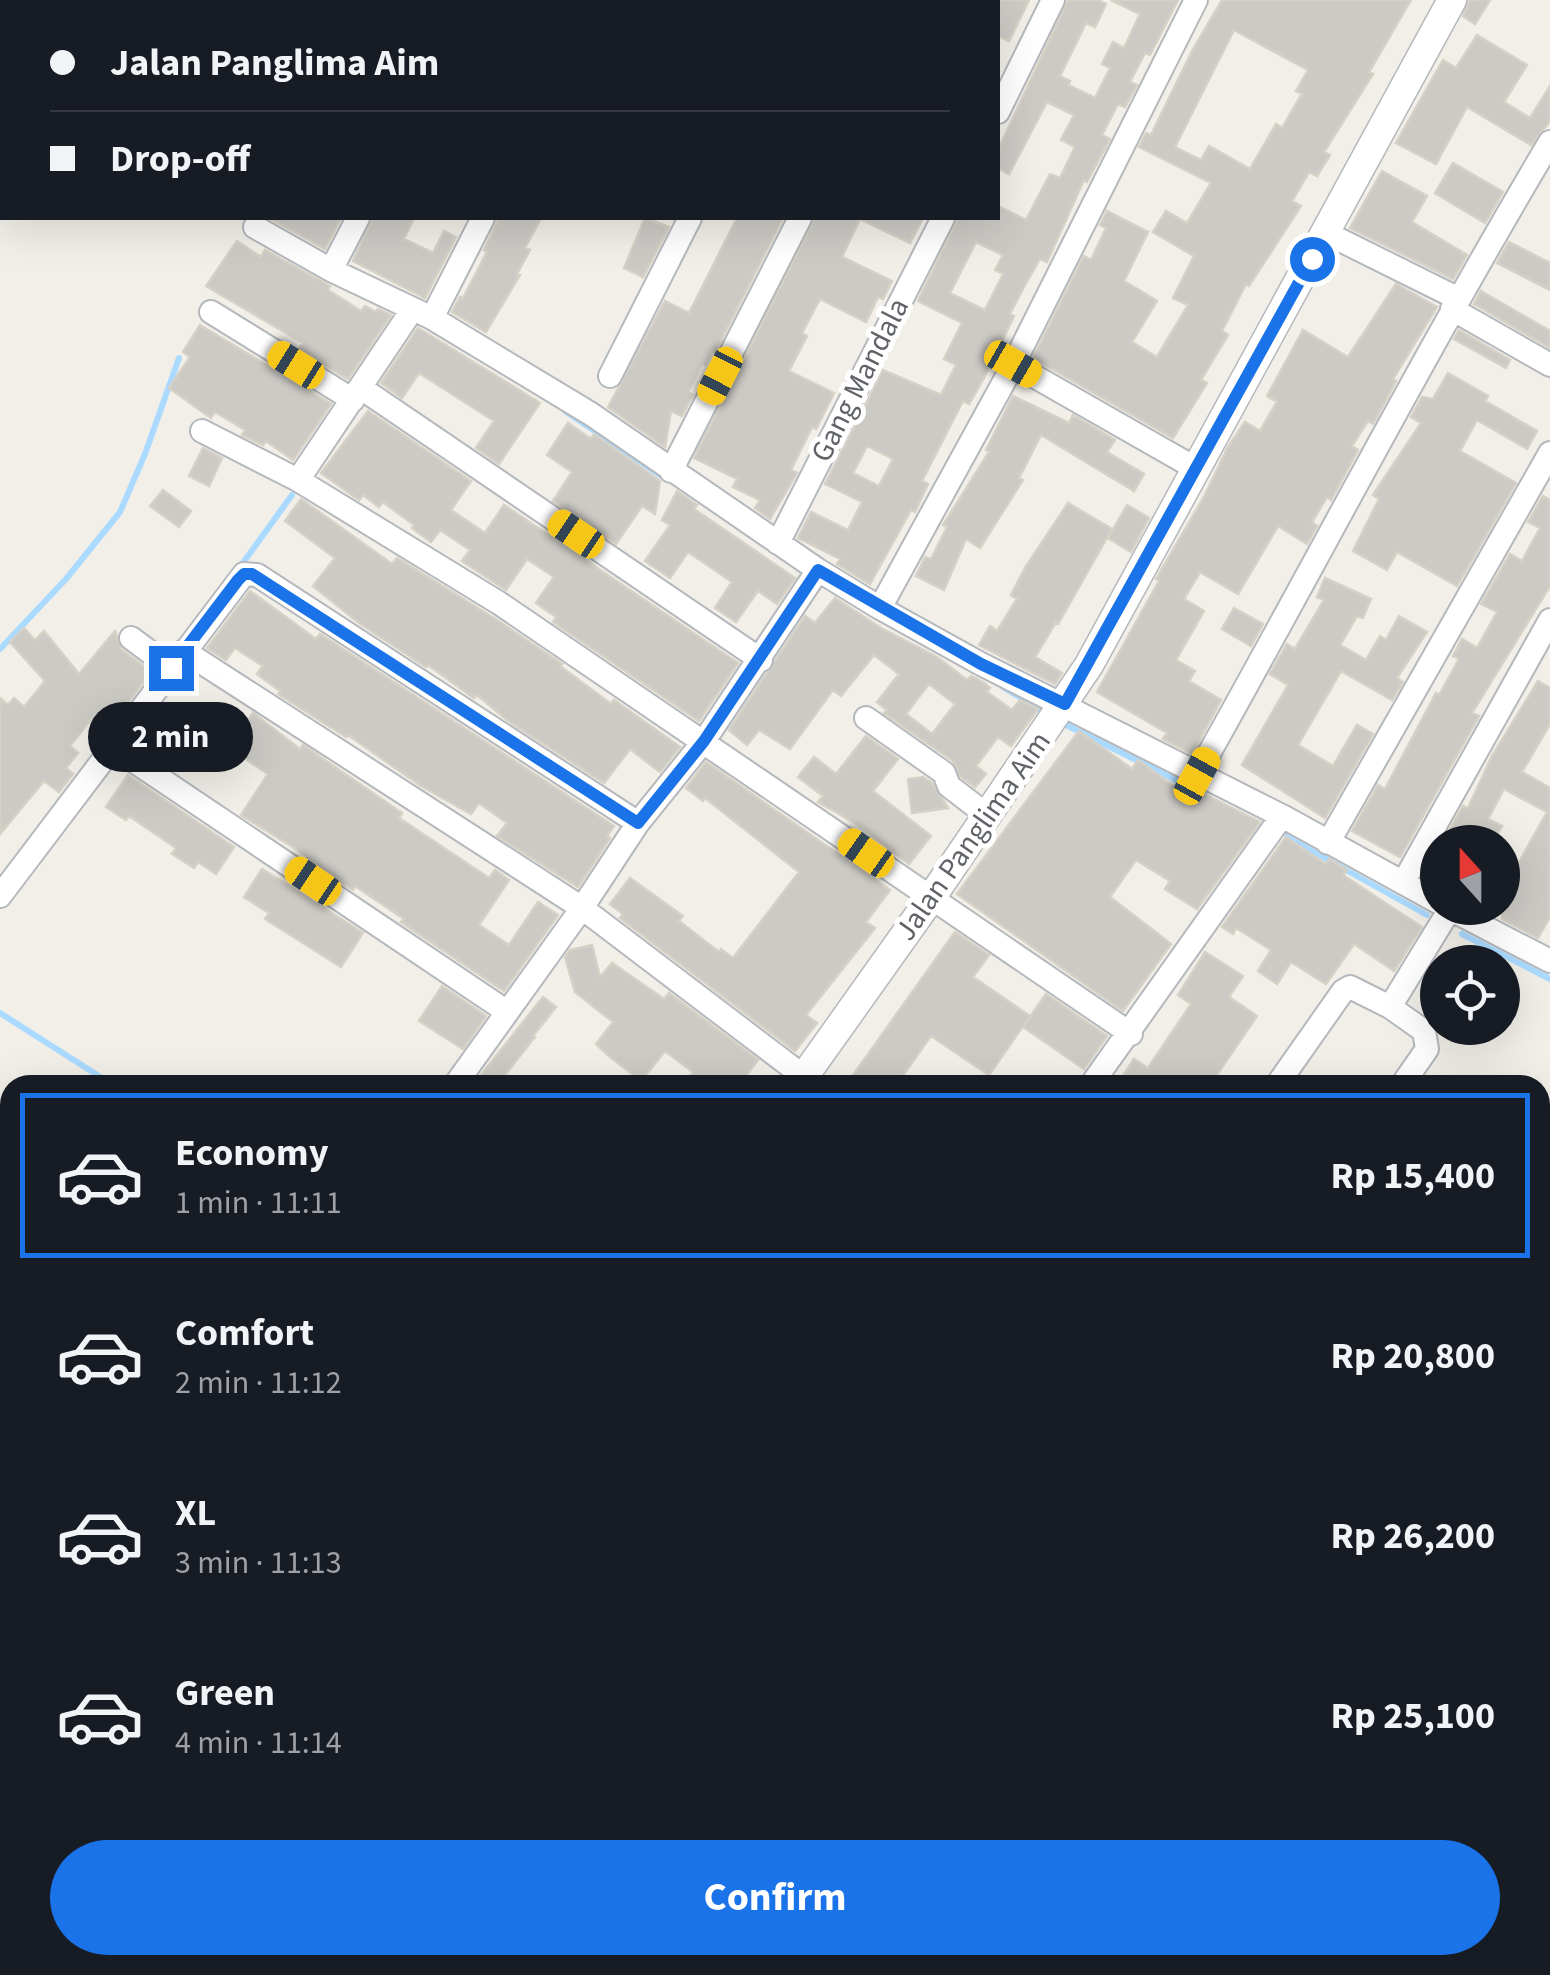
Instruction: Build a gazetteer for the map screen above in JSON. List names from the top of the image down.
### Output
{
  "streets": {
    "street": ["Gang Mandala", "Jalan Panglima Aim"]
  },
  "north": "top",
  "page": {
    "banner": ["Jalan Panglima Aim", "Drop-off"],
    "bubble": "2 min",
    "list": [
      {
        "name": "Economy",
        "note": "1 min · 11:11",
        "value": "Rp 15,400"
      },
      {
        "name": "Comfort",
        "note": "2 min · 11:12",
        "value": "Rp 20,800"
      },
      {
        "name": "XL",
        "note": "3 min · 11:13",
        "value": "Rp 26,200"
      },
      {
        "name": "Green",
        "note": "4 min · 11:14",
        "value": "Rp 25,100"
      }
    ],
    "buttons": "Confirm"
  }
}
